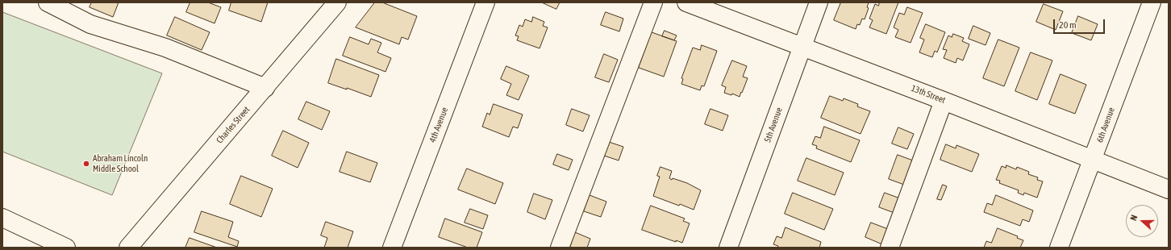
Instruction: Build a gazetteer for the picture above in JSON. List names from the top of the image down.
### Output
{
  "streets": {
    "street": [
      "13th Street",
      "Charles Street",
      "4th Avenue",
      "5th Avenue",
      "6th Avenue"
    ]
  },
  "crossings": [
    ["13th Street", "5th Avenue"],
    ["13th Street", "6th Avenue"]
  ],
  "places": ["Abraham Lincoln Middle School"],
  "scale_bar": "20 m",
  "north": "left"
}
